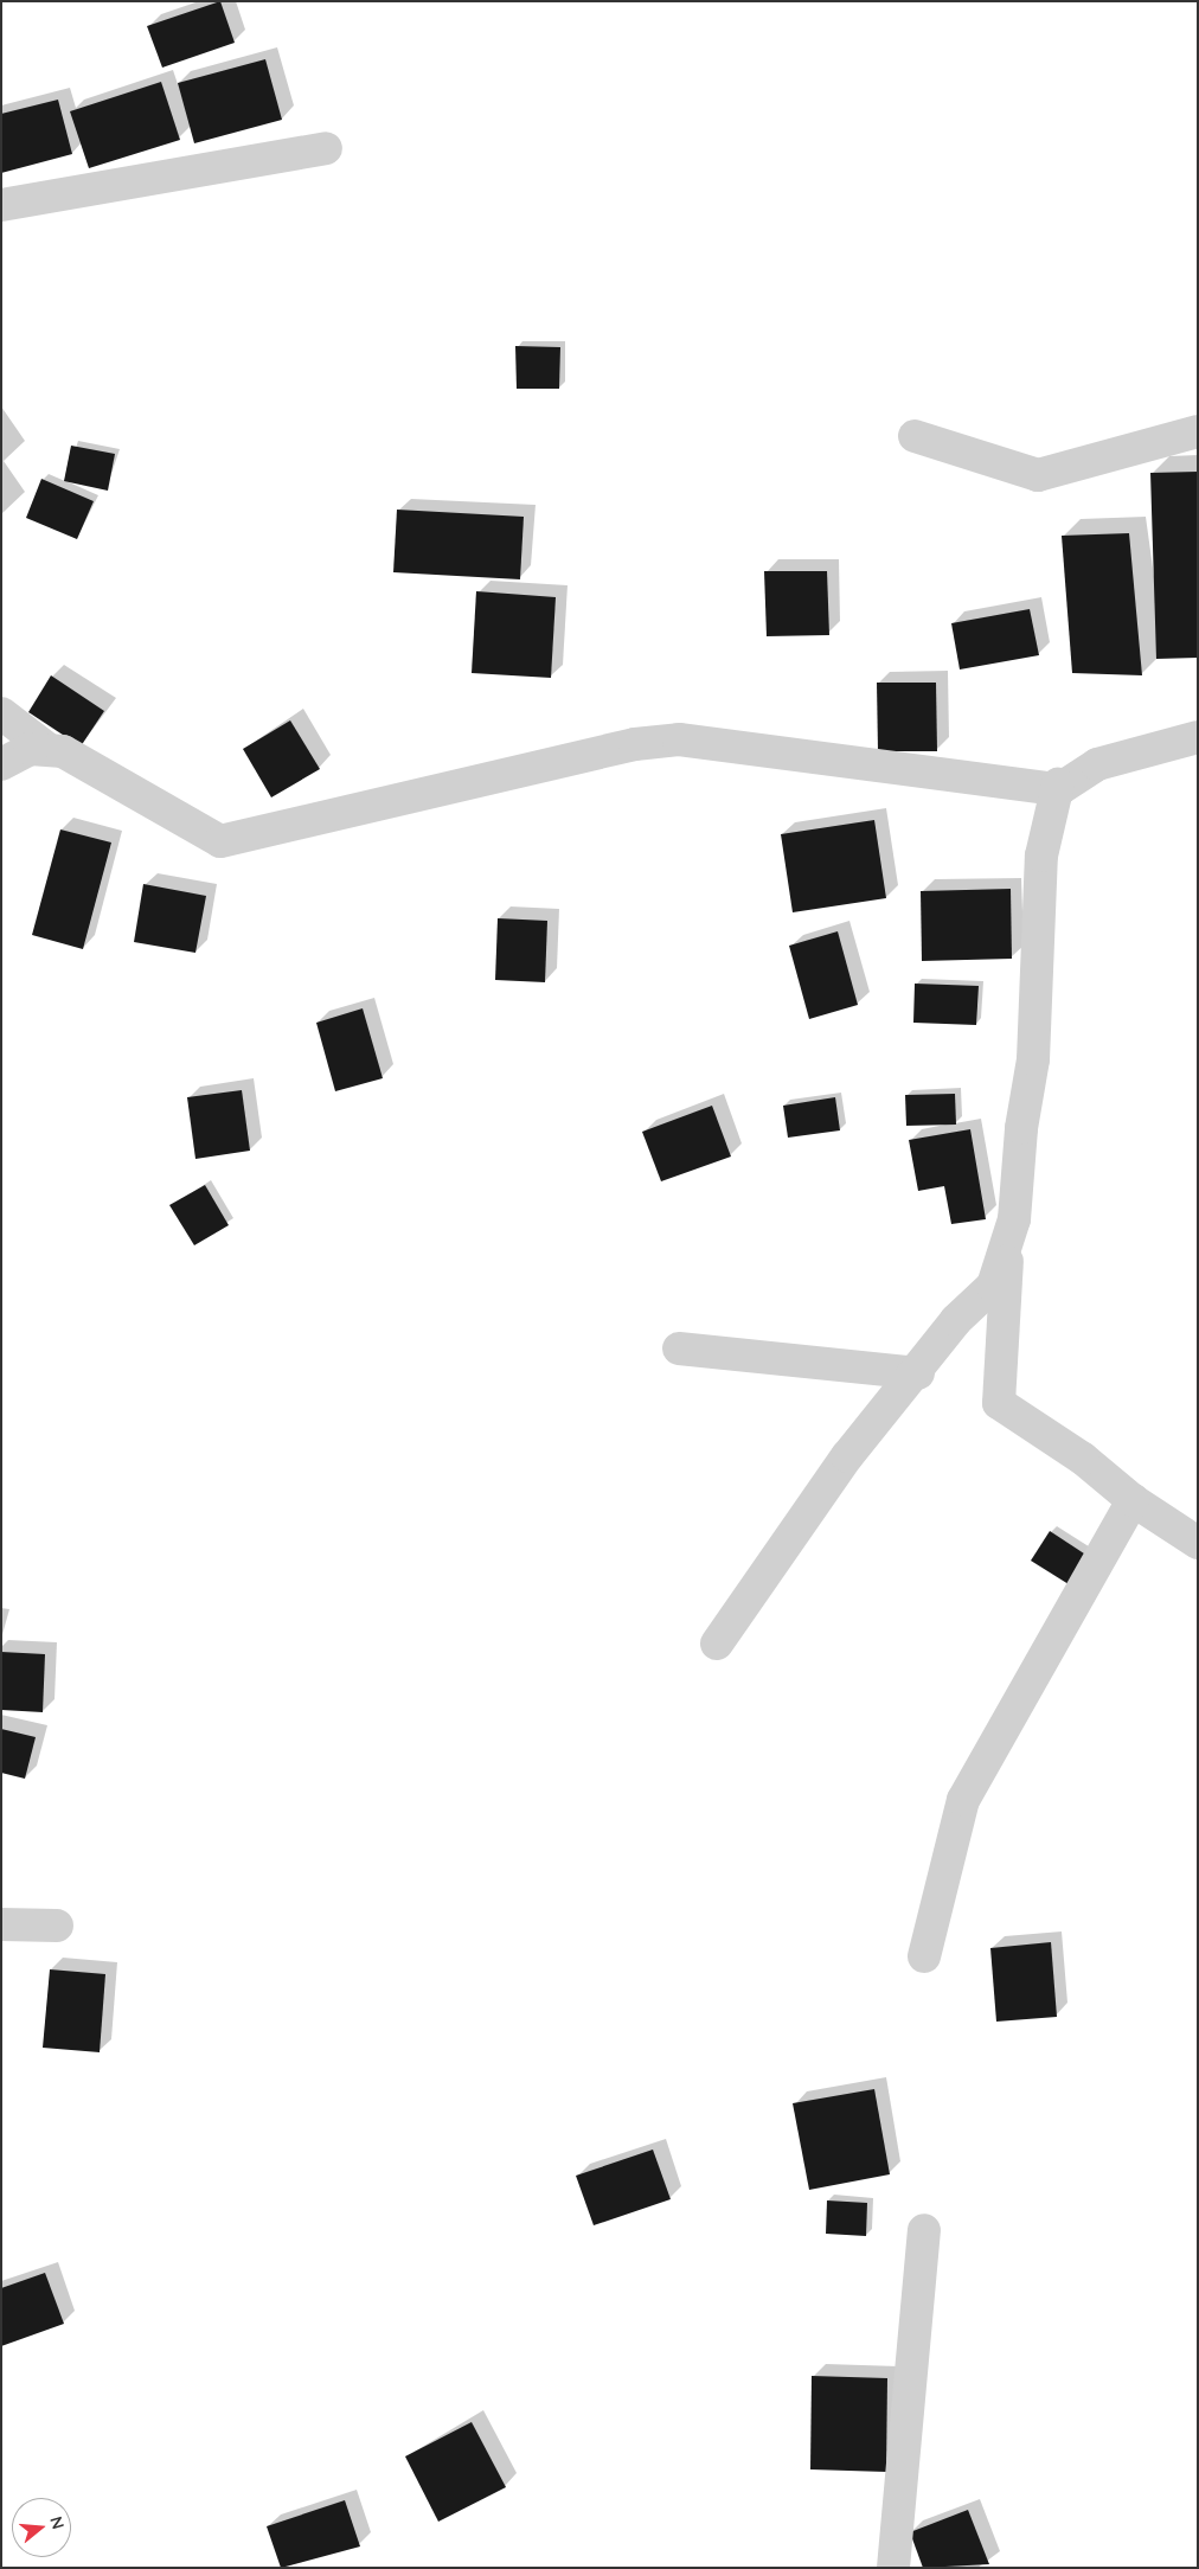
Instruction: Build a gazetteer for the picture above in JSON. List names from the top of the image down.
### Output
{
  "north": "right"
}
